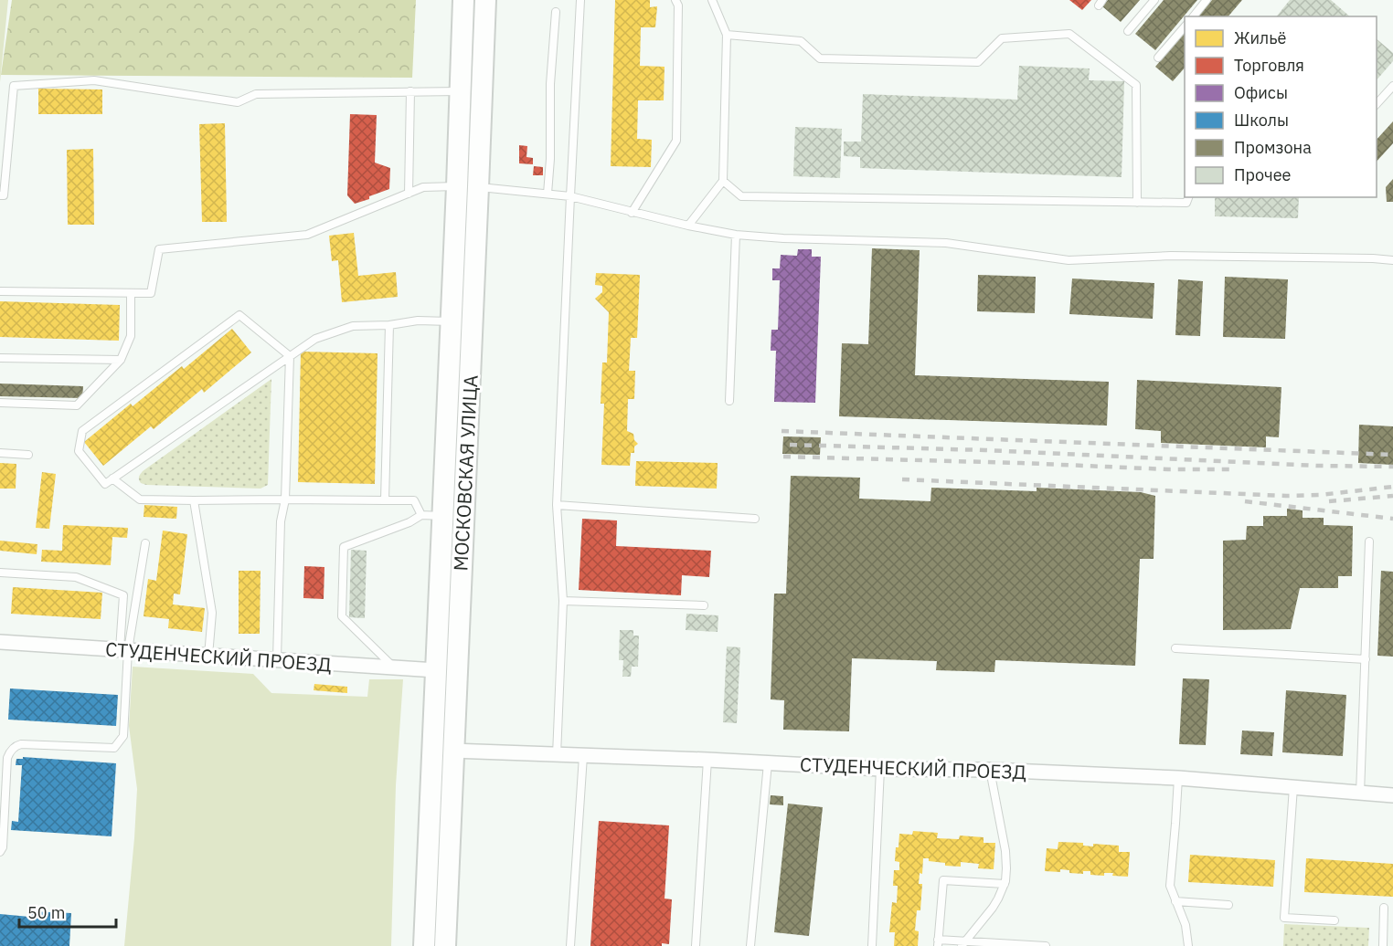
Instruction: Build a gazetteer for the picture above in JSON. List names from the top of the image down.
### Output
{
  "streets": {
    "main road": ["МОСКОВСКАЯ УЛИЦА", "СТУДЕНЧЕСКИЙ ПРОЕЗД"]
  },
  "crossings": [
    ["МОСКОВСКАЯ УЛИЦА", "СТУДЕНЧЕСКИЙ ПРОЕЗД"]
  ],
  "legend": [
    "Жильё",
    "Торговля",
    "Офисы",
    "Школы",
    "Промзона",
    "Прочее"
  ],
  "scale_bar": "50 m"
}
